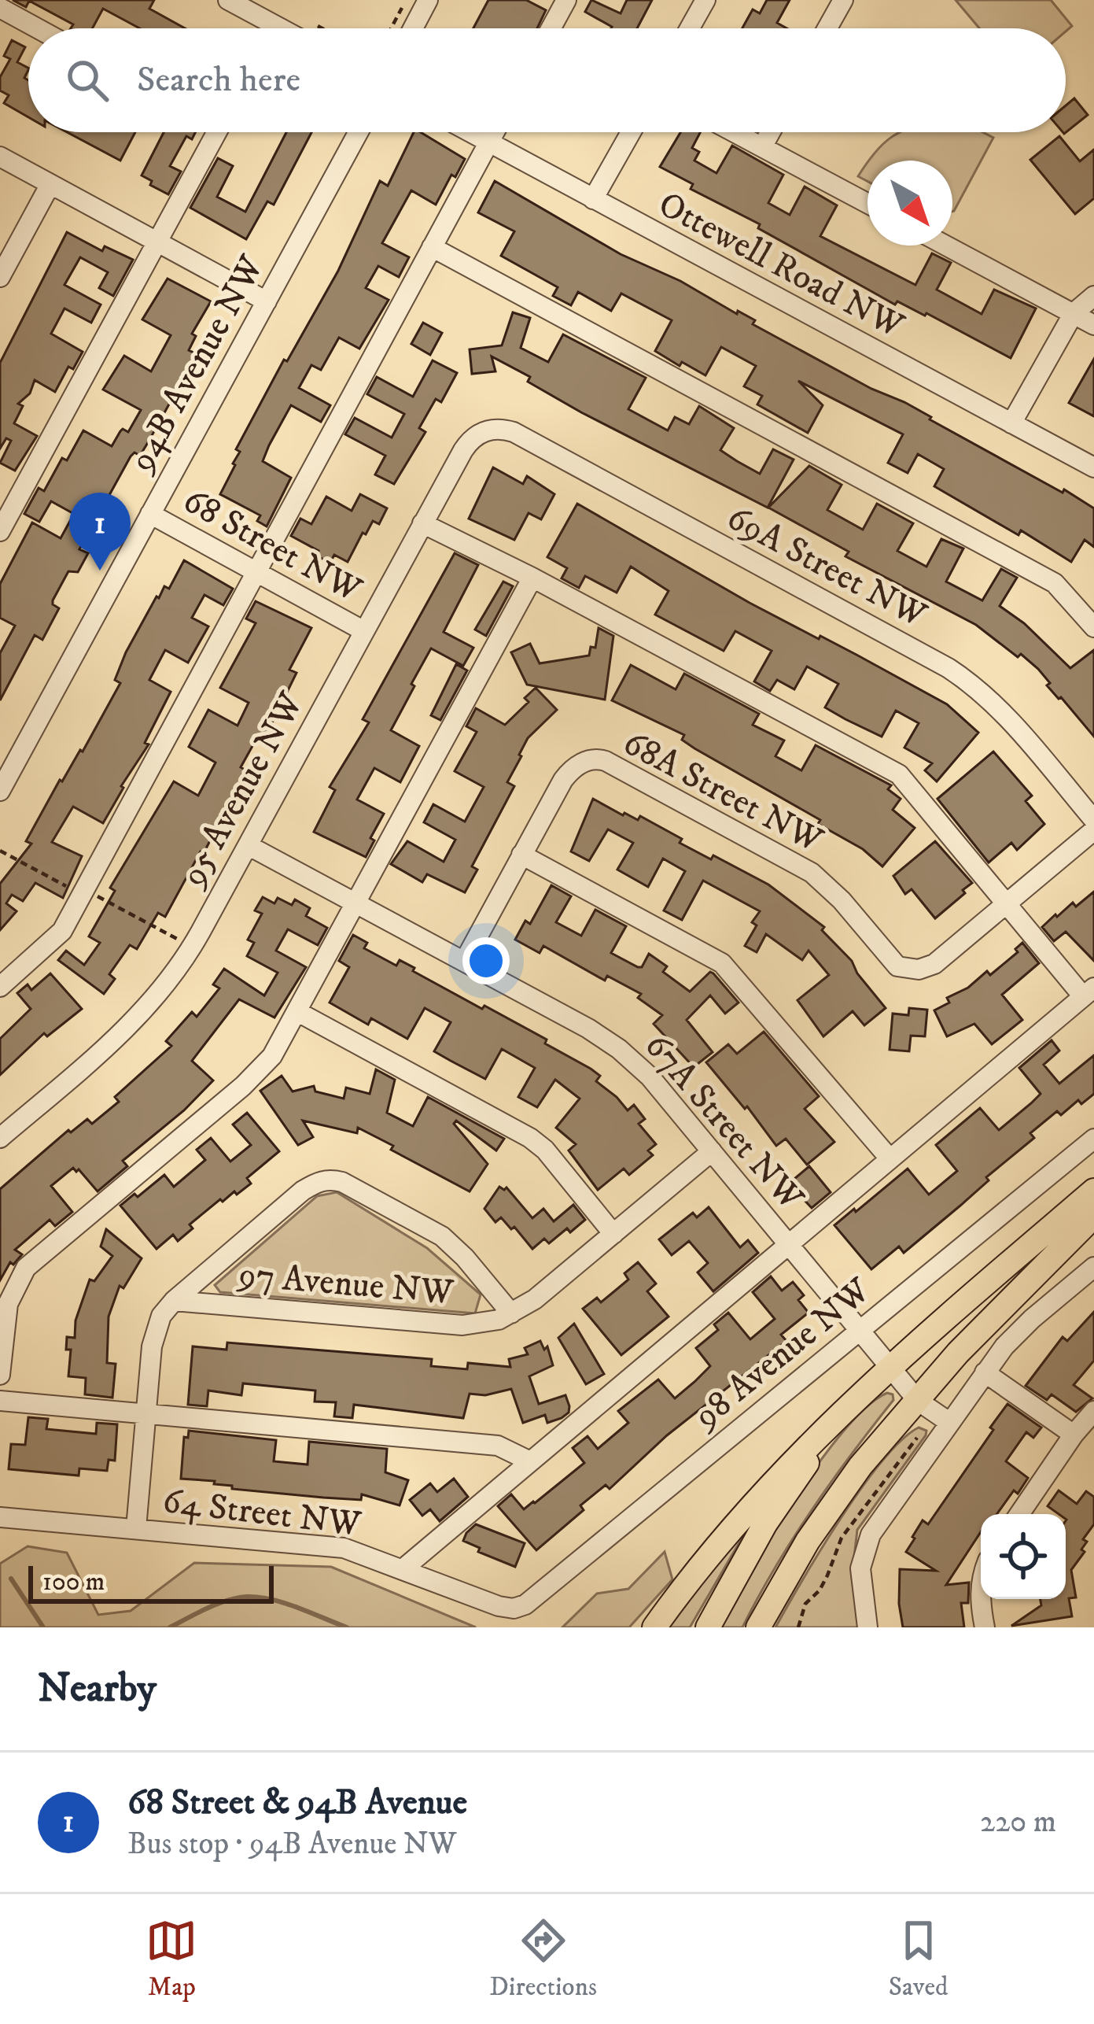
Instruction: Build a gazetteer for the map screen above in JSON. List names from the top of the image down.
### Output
{
  "streets": {
    "street": [
      "Ottewell Road NW",
      "94B Avenue NW",
      "68 Street NW",
      "69A Street NW",
      "95 Avenue NW",
      "68A Street NW",
      "67A Street NW",
      "97 Avenue NW",
      "98 Avenue NW",
      "64 Street NW"
    ]
  },
  "crossings": [
    ["94B Avenue NW", "68 Street NW"],
    ["68 Street NW", "95 Avenue NW"],
    ["69A Street NW", "95 Avenue NW"],
    ["95 Avenue NW", "67A Street NW"],
    ["67A Street NW", "97 Avenue NW"],
    ["67A Street NW", "98 Avenue NW"],
    ["97 Avenue NW", "64 Street NW"],
    ["98 Avenue NW", "64 Street NW"]
  ],
  "scale_bar": "100 m",
  "north": "bottom right",
  "page": {
    "search": "Search here",
    "pins": "1",
    "scale": "100 m",
    "heading": "Nearby",
    "list": [
      {
        "mark": "1",
        "name": "68 Street & 94B Avenue",
        "note": "Bus stop · 94B Avenue NW",
        "value": "220 m"
      }
    ],
    "nav": ["Map", "Directions", "Saved"]
  }
}
